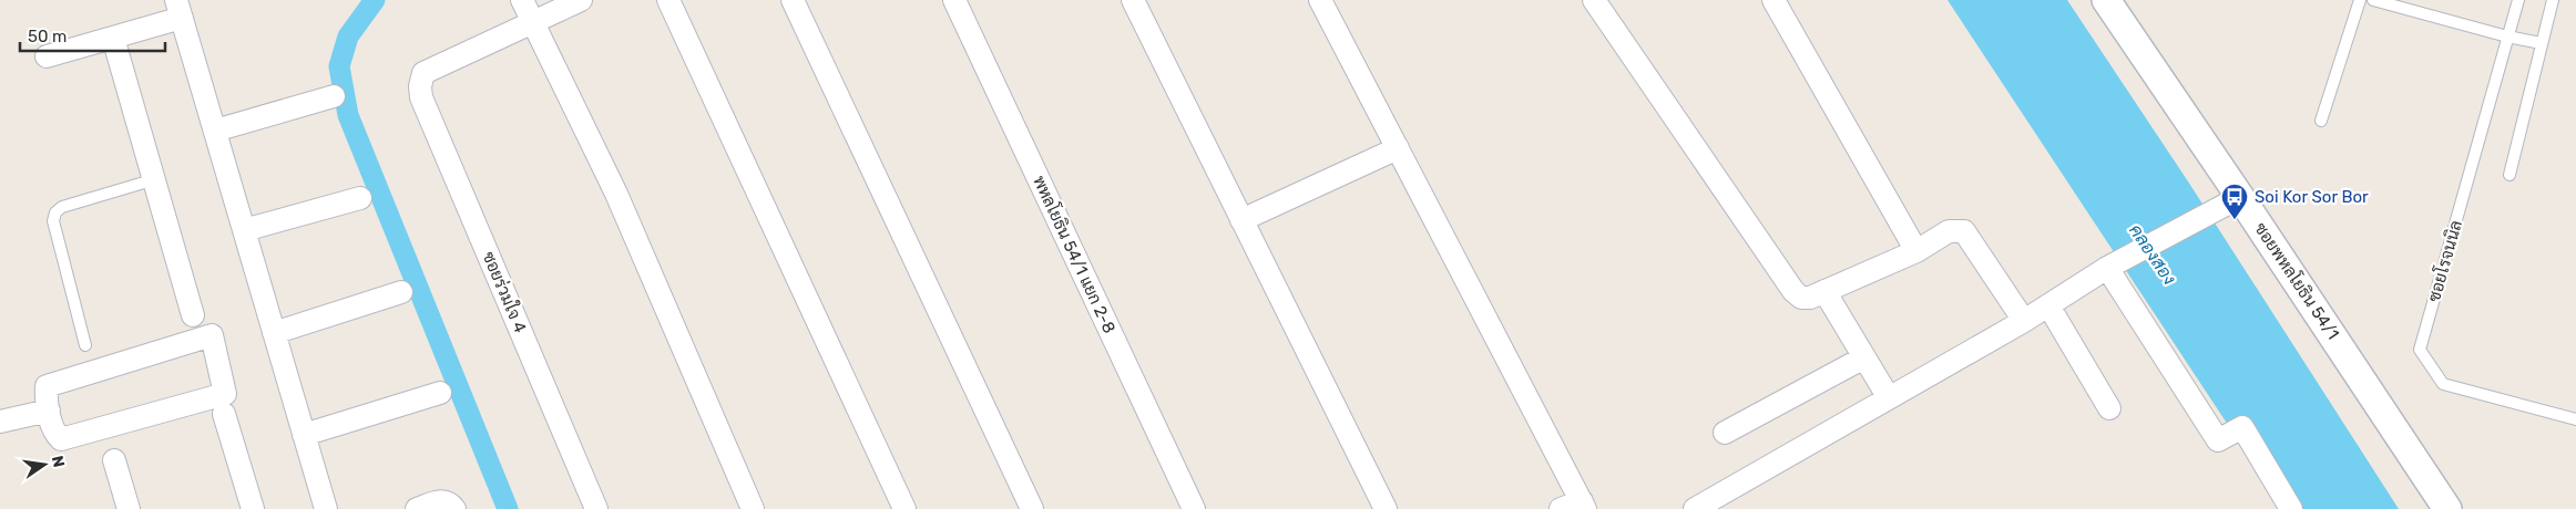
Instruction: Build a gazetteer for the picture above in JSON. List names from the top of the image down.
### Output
{
  "streets": {
    "street": ["พหลโยธิน 54/1 แยก 2-8", "ซอยพหลโยธิน 54/1", "ซอยร่วมใจ 4"],
    "lane": ["ซอยโรจนนิล"]
  },
  "water": ["คลองสอง"],
  "places": {
    "bus stop": ["Soi Kor Sor Bor"]
  },
  "scale_bar": "50 m",
  "north": "right"
}
